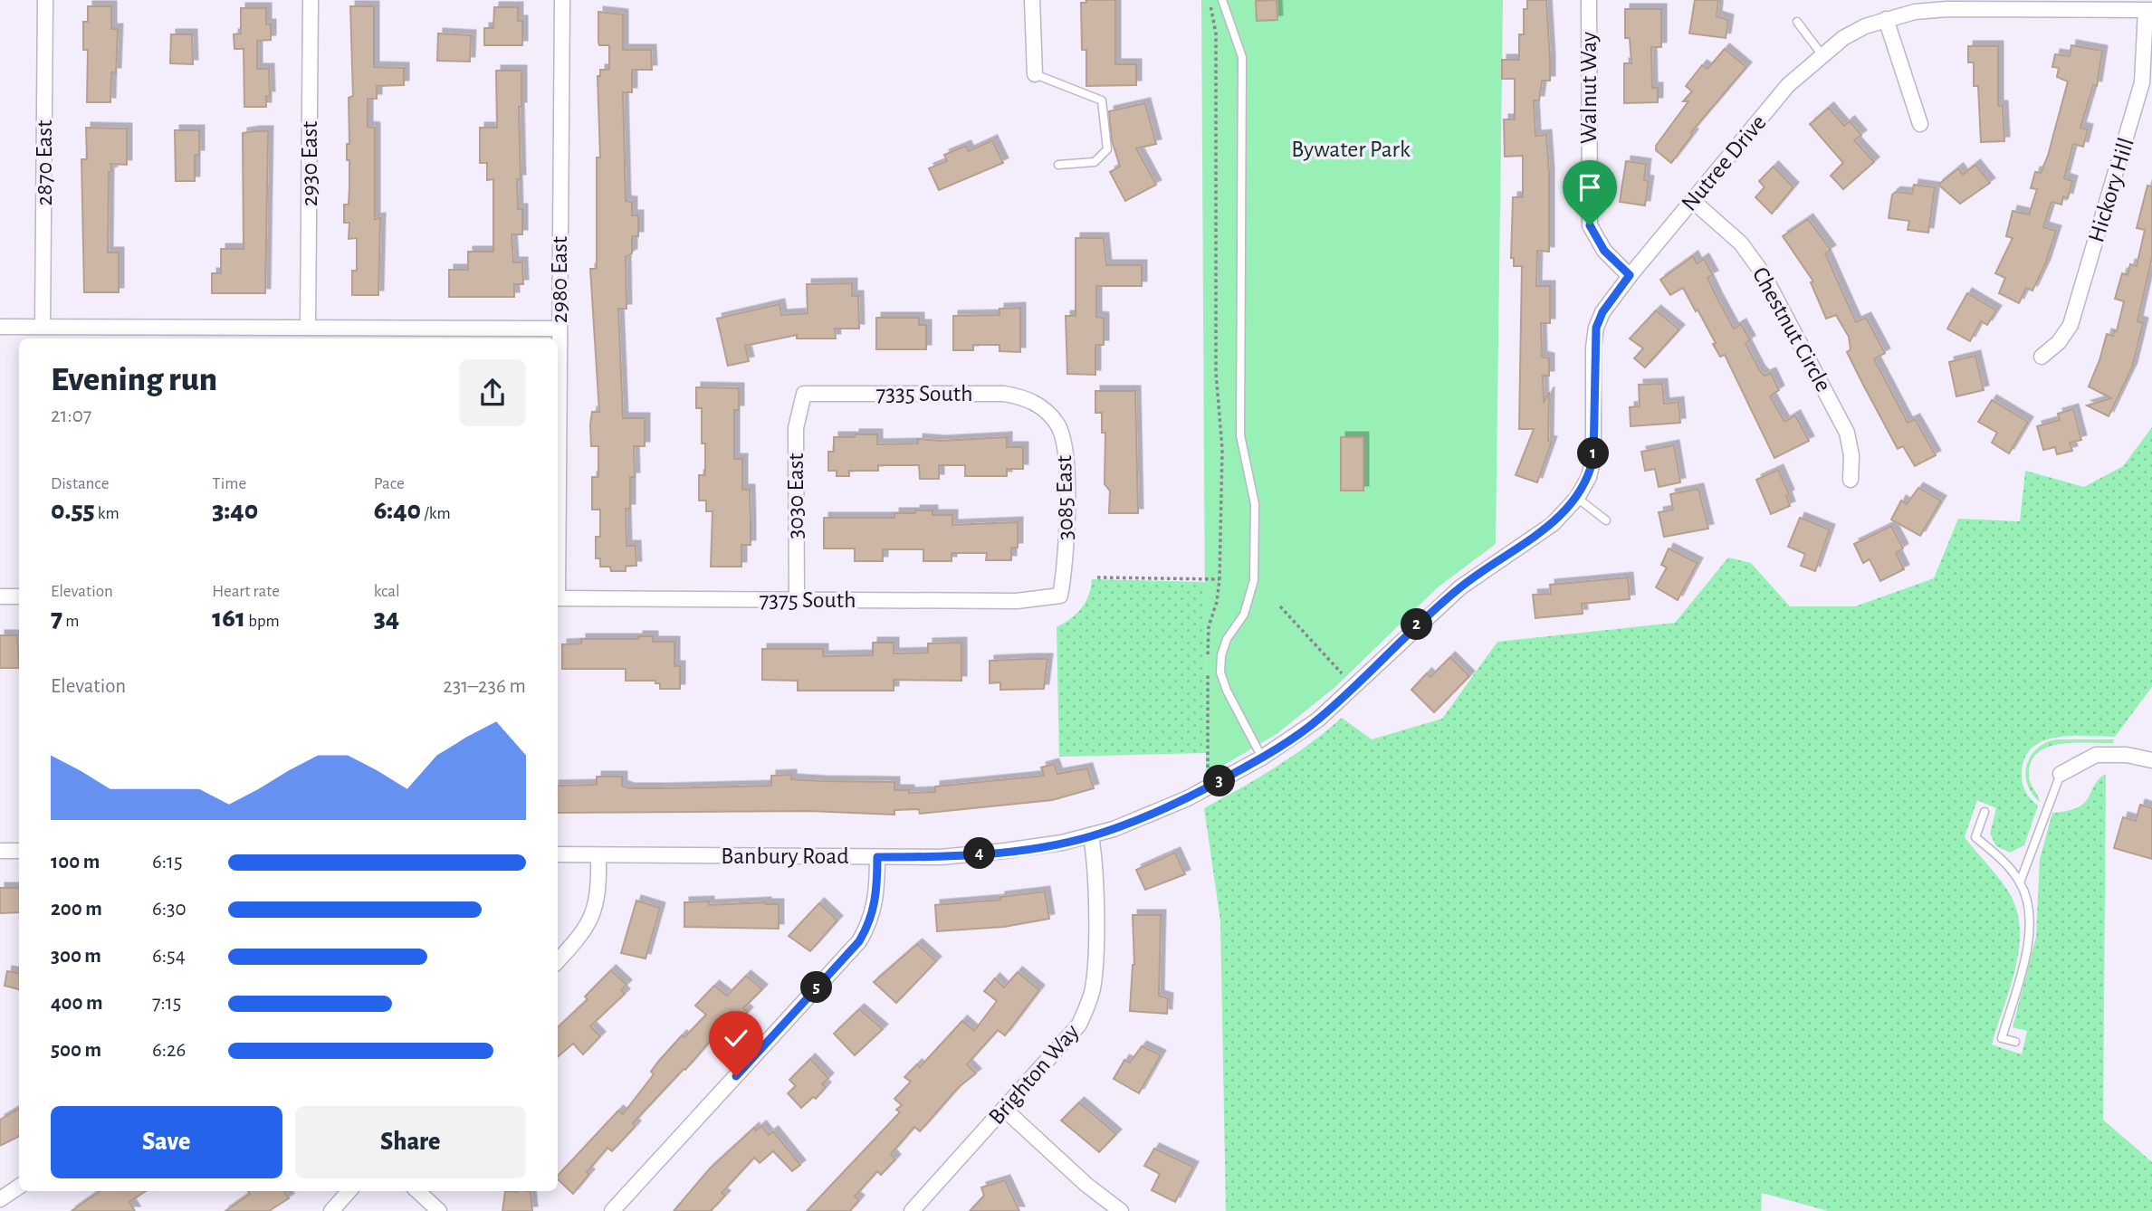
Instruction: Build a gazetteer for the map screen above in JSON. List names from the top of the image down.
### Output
{
  "streets": {
    "street": [
      "Walnut Way",
      "2870 East",
      "Nutree Drive",
      "2930 East",
      "Hickory Hill",
      "2980 East",
      "Chestnut Circle",
      "7335 South",
      "3030 East",
      "3085 East",
      "7375 South",
      "Banbury Road",
      "Brighton Way"
    ]
  },
  "crossings": [
    ["Walnut Way", "Nutree Drive"],
    ["Nutree Drive", "Hickory Hill"],
    ["Nutree Drive", "Chestnut Circle"],
    ["Nutree Drive", "Banbury Road"],
    ["7335 South", "3030 East"],
    ["7335 South", "3085 East"],
    ["3030 East", "7375 South"],
    ["3085 East", "7375 South"],
    ["Banbury Road", "Brighton Way"]
  ],
  "parks": ["Bywater Park"],
  "page": {
    "heading": ["Evening run", "21:07"],
    "pins": [
      "1",
      "2",
      "3",
      "4",
      "5"
    ],
    "stats": [
      ["Distance", "0.55 km"],
      ["Time", "3:40"],
      ["Pace", "6:40 /km"],
      ["Elevation", "7 m"],
      ["Heart rate", "161 bpm"],
      ["kcal", "34"]
    ],
    "chart": ["Elevation", "231–236 m"],
    "list": [
      {
        "name": "100 m",
        "note": "6:15"
      },
      {
        "name": "200 m",
        "note": "6:30"
      },
      {
        "name": "300 m",
        "note": "6:54"
      },
      {
        "name": "400 m",
        "note": "7:15"
      },
      {
        "name": "500 m",
        "note": "6:26"
      }
    ],
    "buttons": ["Save", "Share"]
  }
}
